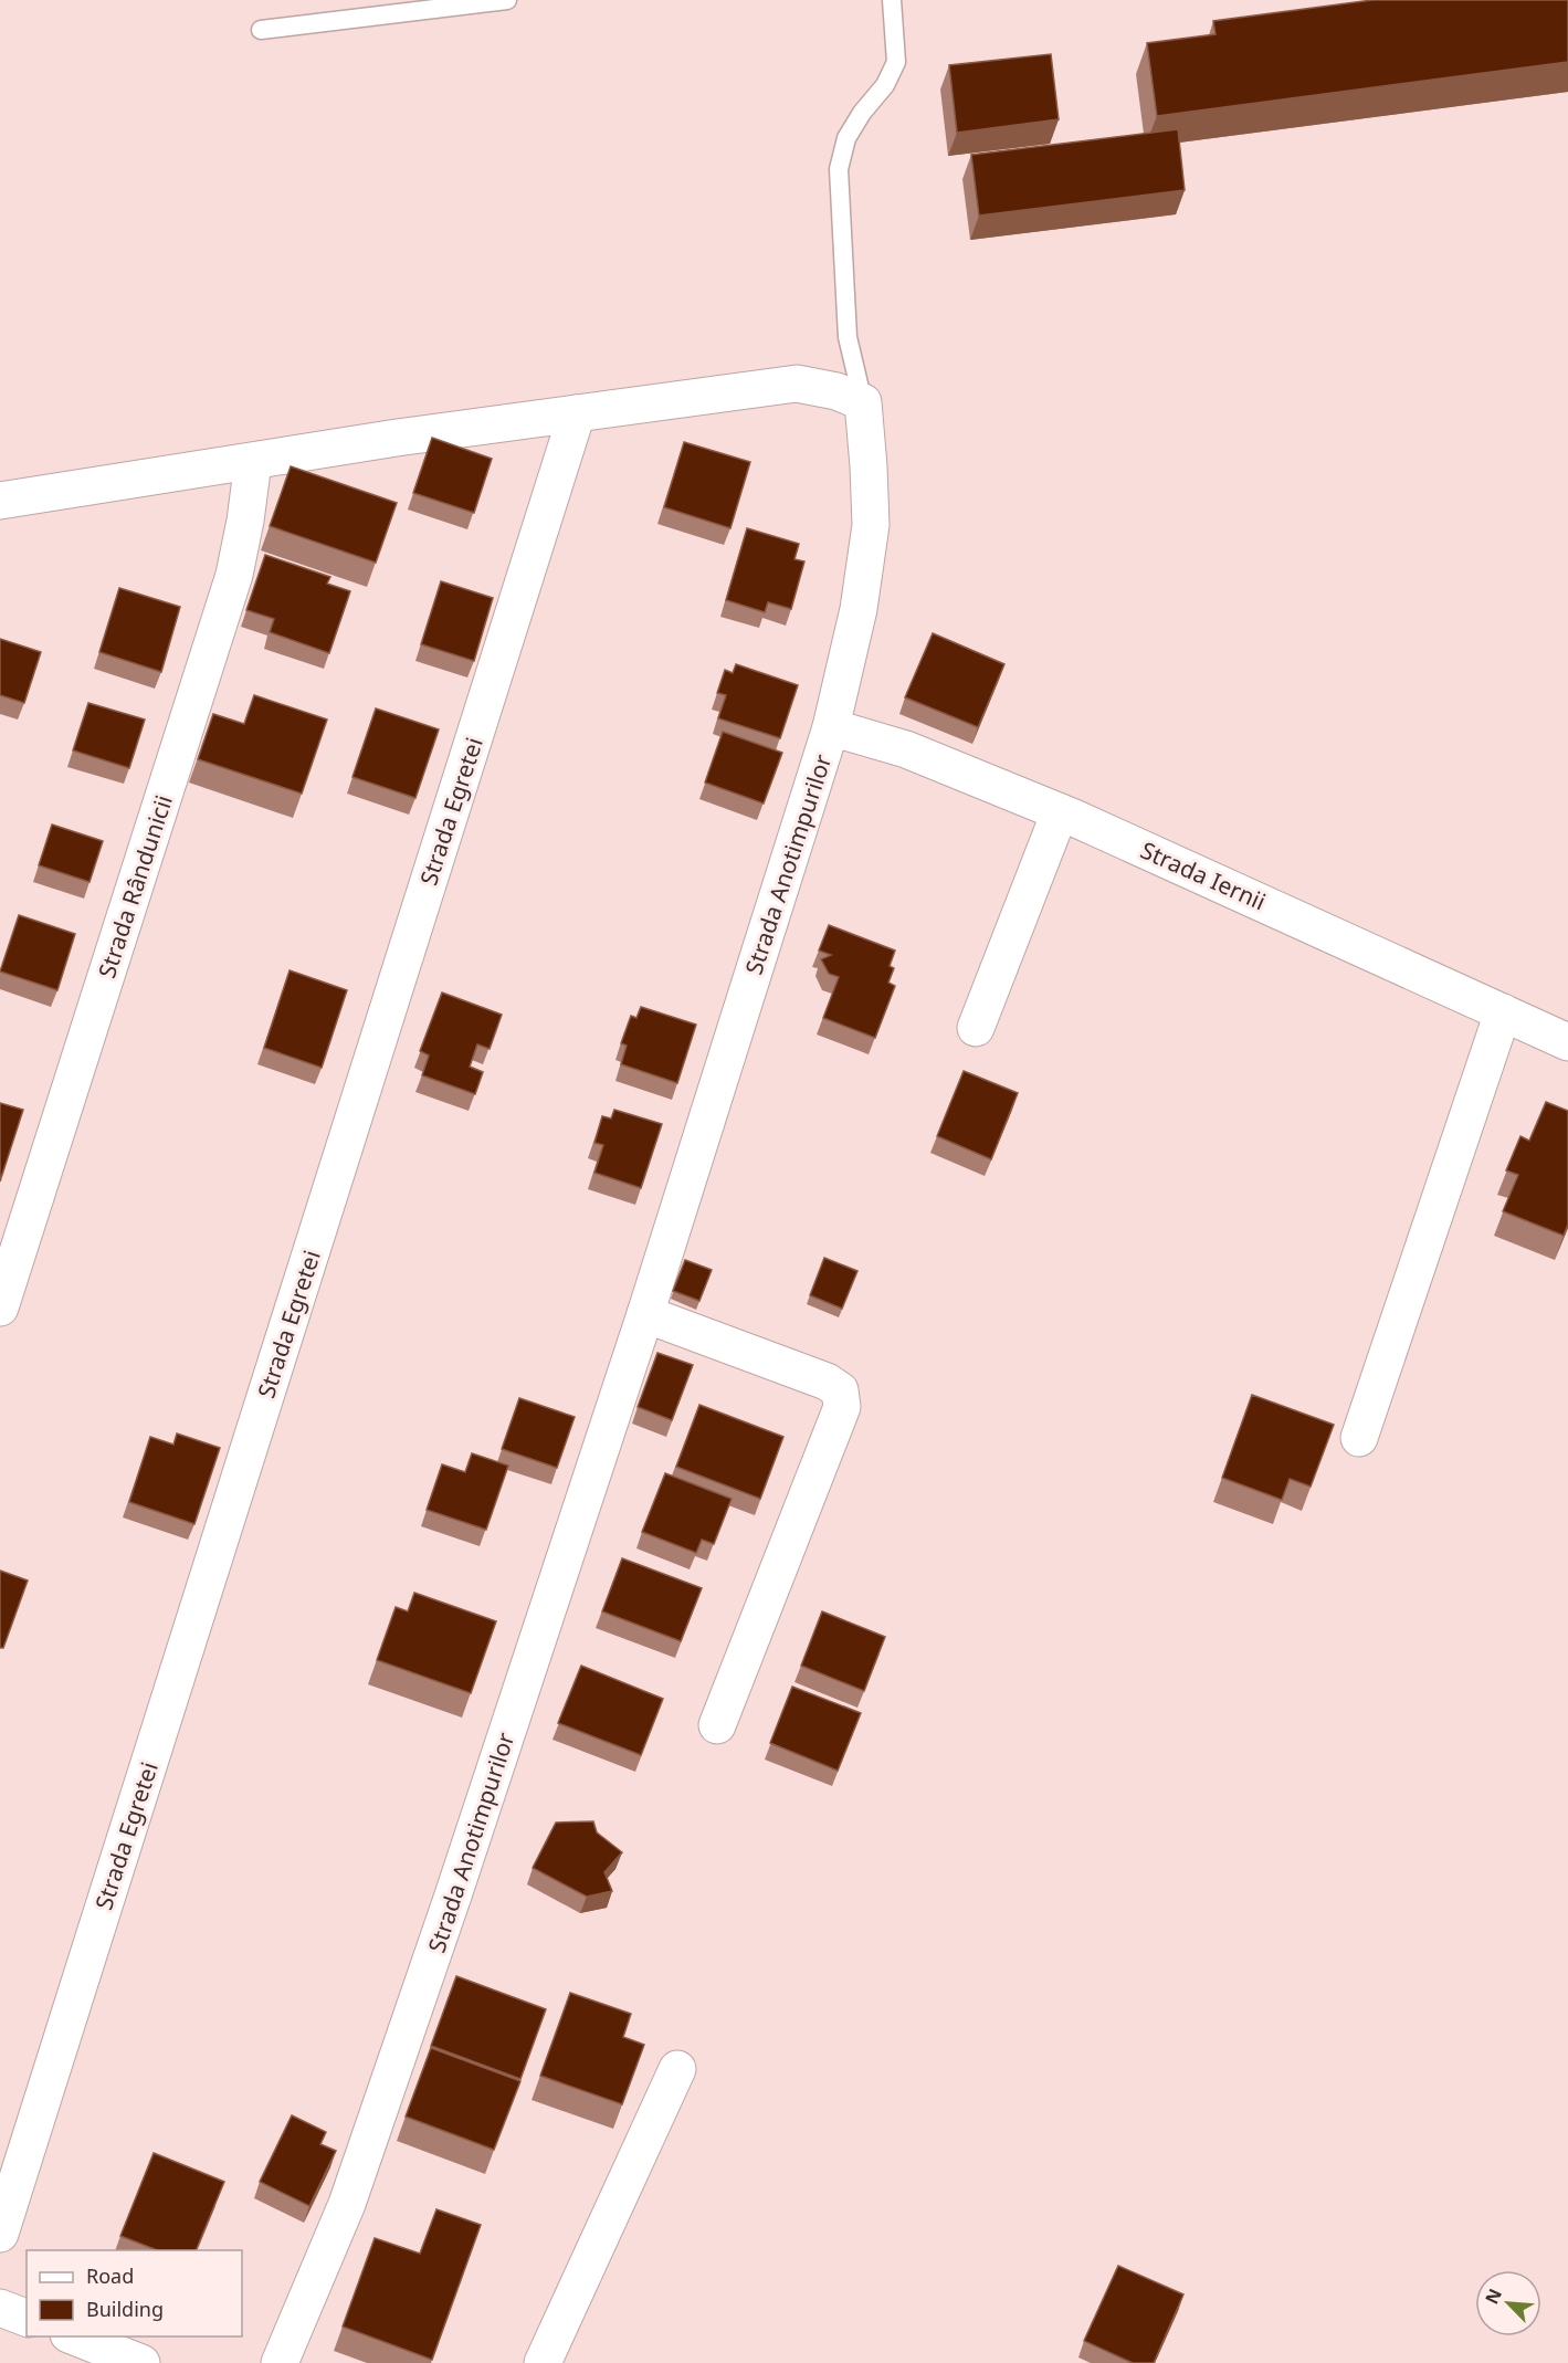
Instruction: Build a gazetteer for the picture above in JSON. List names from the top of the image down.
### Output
{
  "streets": {
    "street": [
      "Strada Egretei",
      "Strada Anotimpurilor",
      "Strada Iernii",
      "Strada Rândunicii"
    ]
  },
  "crossings": [
    ["Strada Anotimpurilor", "Strada Iernii"]
  ],
  "legend": ["Road", "Building"],
  "north": "top left"
}
